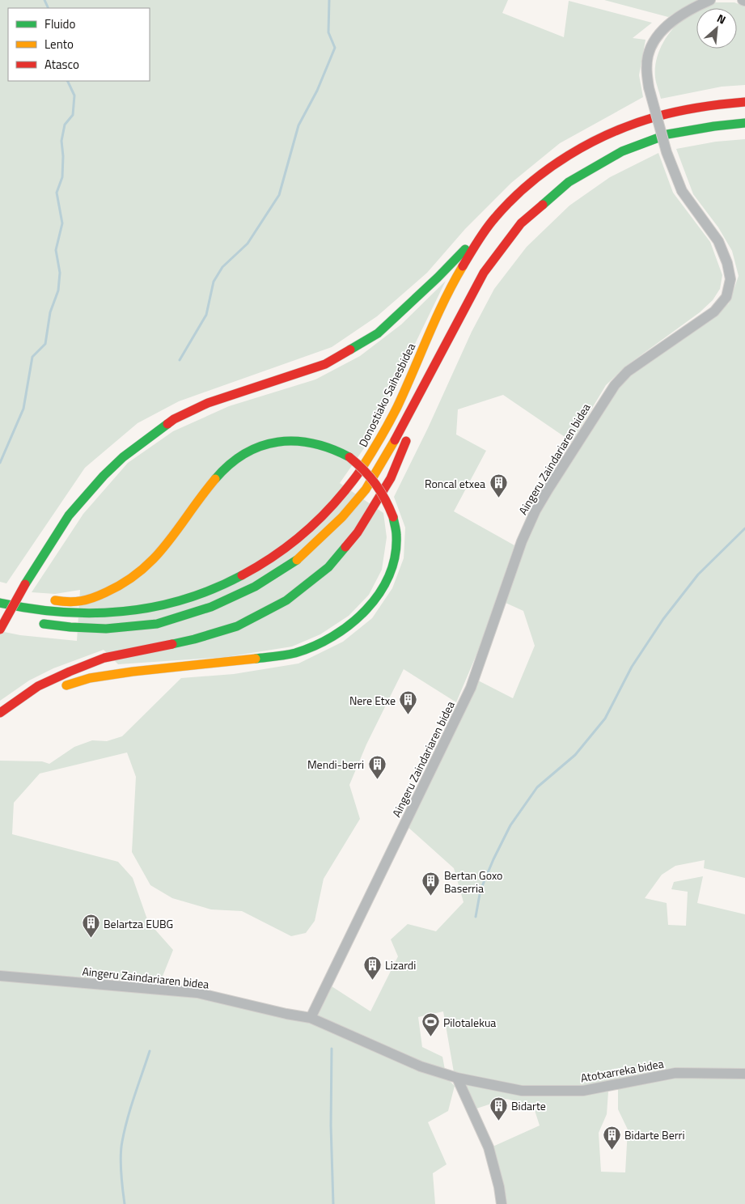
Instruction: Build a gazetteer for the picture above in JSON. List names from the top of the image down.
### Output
{
  "streets": {
    "highway": ["Donostiako Saihesbidea"],
    "street": ["Aingeru Zaindariaren bidea", "Atotxarreka bidea"]
  },
  "crossings": [
    ["Aingeru Zaindariaren bidea", "Atotxarreka bidea"]
  ],
  "places": {
    "building": [
      "Roncal etxea",
      "Nere Etxe",
      "Mendi-berri",
      "Bertan Goxo Baserria",
      "Belartza EUBG",
      "Lizardi",
      "Bidarte",
      "Bidarte Berri"
    ],
    "sports": ["Pilotalekua"]
  },
  "legend": ["Fluido", "Lento", "Atasco"],
  "north": "top right"
}
